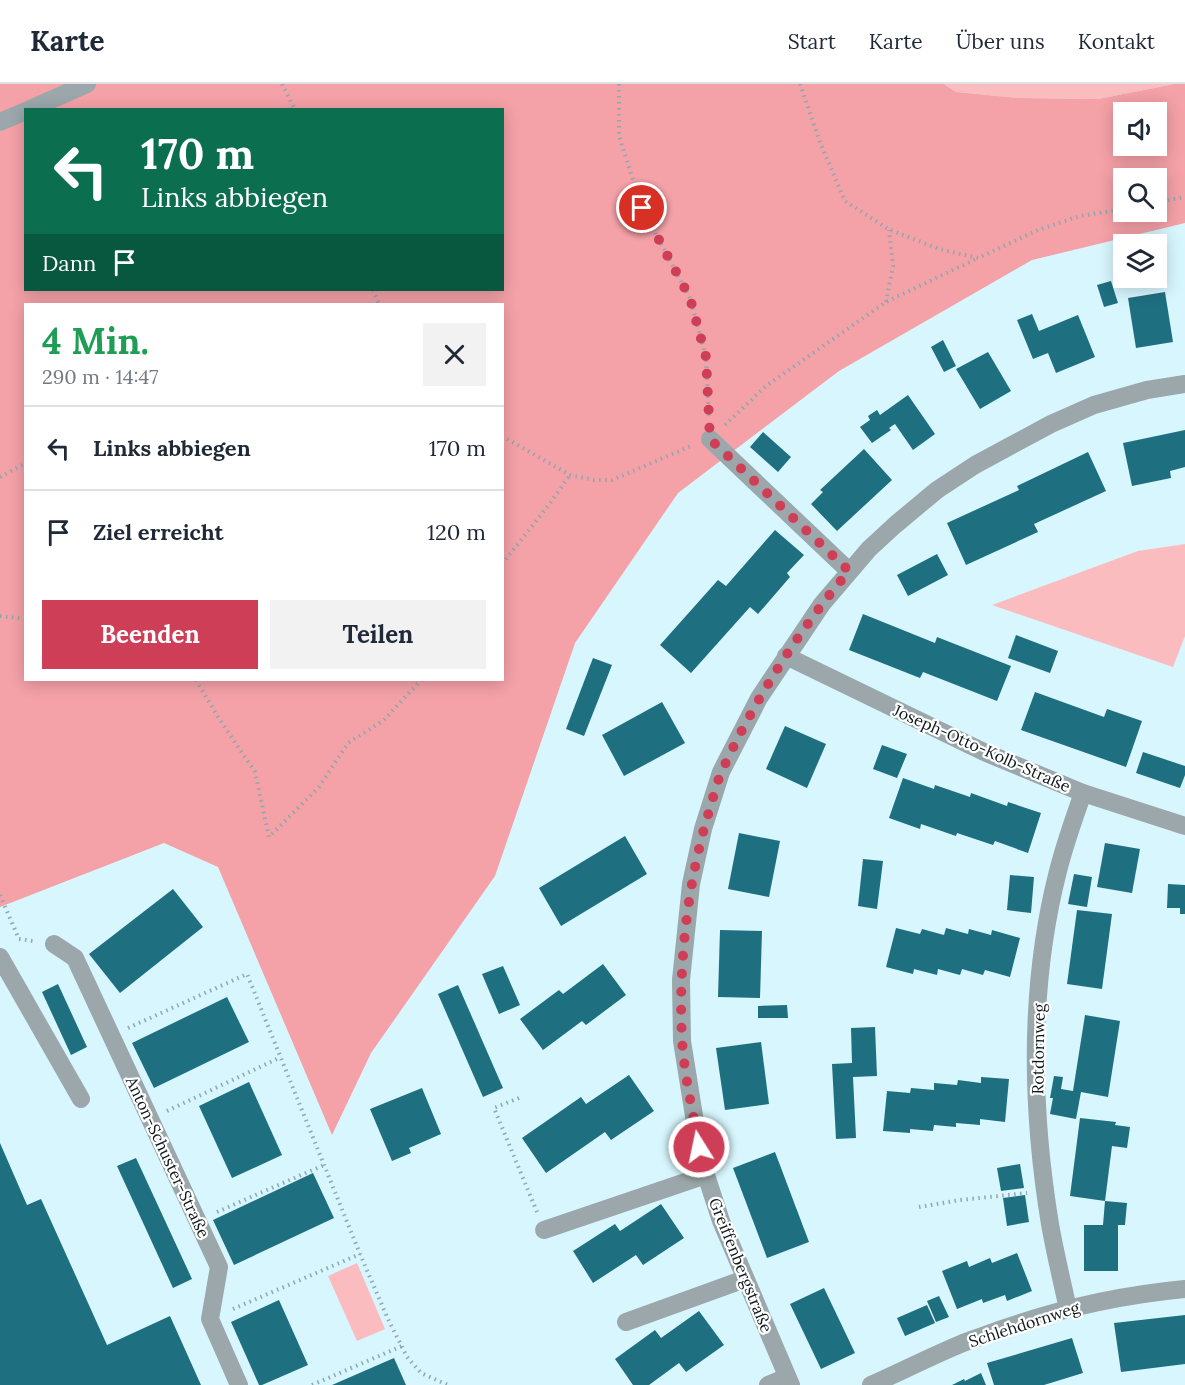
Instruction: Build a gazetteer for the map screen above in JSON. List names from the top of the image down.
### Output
{
  "streets": {
    "street": [
      "Joseph-Otto-Kolb-Straße",
      "Rotdornweg",
      "Anton-Schuster-Straße",
      "Greiffenbergstraße",
      "Schlehdornweg"
    ]
  },
  "crossings": [
    ["Joseph-Otto-Kolb-Straße", "Rotdornweg"],
    ["Joseph-Otto-Kolb-Straße", "Greiffenbergstraße"],
    ["Rotdornweg", "Schlehdornweg"]
  ],
  "page": {
    "header": "Karte",
    "nav": [
      "Start",
      "Karte",
      "Über uns",
      "Kontakt"
    ],
    "turn": ["170 m", "Links abbiegen"],
    "then": "Dann",
    "heading": ["4 Min.", "290 m · 14:47"],
    "list": [
      {
        "name": "Links abbiegen",
        "value": "170 m"
      },
      {
        "name": "Ziel erreicht",
        "value": "120 m"
      }
    ],
    "buttons": ["Beenden", "Teilen"]
  }
}
